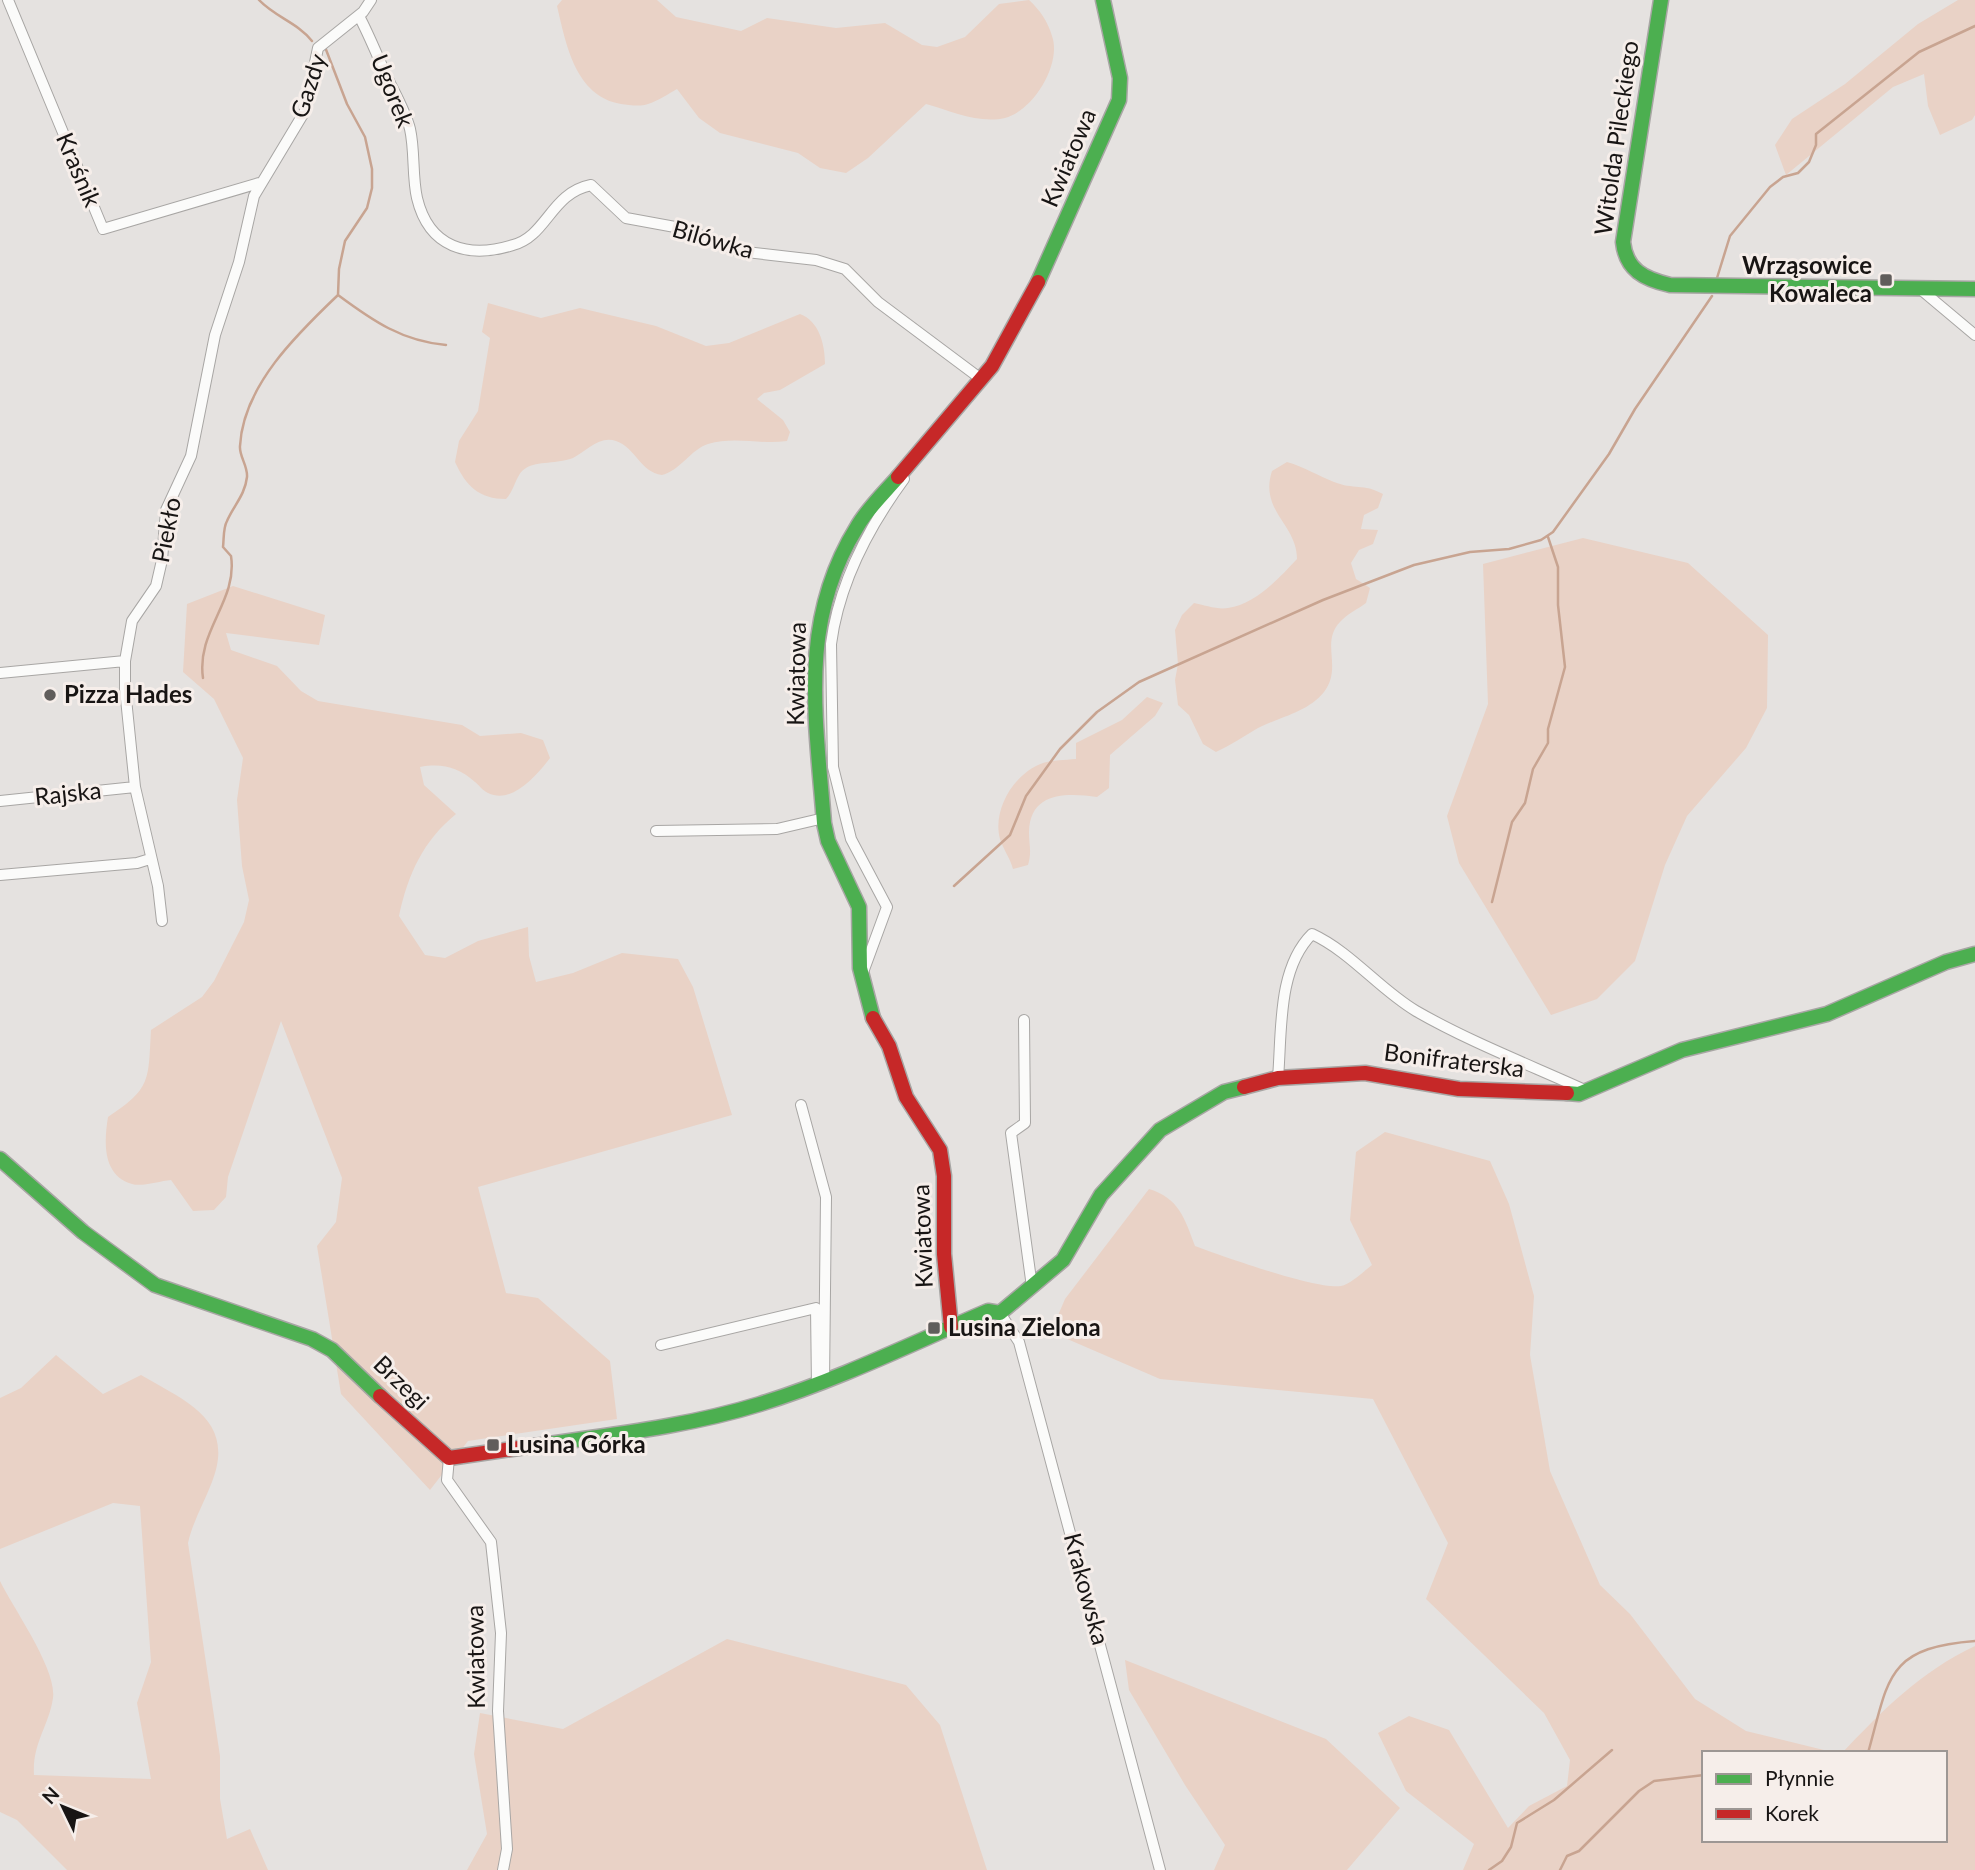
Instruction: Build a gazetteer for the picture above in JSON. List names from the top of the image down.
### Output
{
  "streets": {
    "street": [
      "Gazdy",
      "Ugorek",
      "Witolda Pileckiego",
      "Kwiatowa",
      "Kraśnik",
      "Bilówka",
      "Piekło",
      "Rajska",
      "Bonifraterska",
      "Brzegi",
      "Krakowska"
    ]
  },
  "crossings": [
    ["Gazdy", "Ugorek"],
    ["Gazdy", "Kraśnik"],
    ["Gazdy", "Piekło"],
    ["Ugorek", "Bilówka"],
    ["Kwiatowa", "Bilówka"],
    ["Kwiatowa", "Brzegi"],
    ["Kraśnik", "Piekło"],
    ["Piekło", "Rajska"],
    ["Bonifraterska", "Krakowska"]
  ],
  "places": {
    "transit": ["Wrząsowice Kowaleca", "Lusina Zielona", "Lusina Górka"],
    "other": ["Pizza Hades"]
  },
  "legend": ["Płynnie", "Korek"],
  "north": "top left"
}
